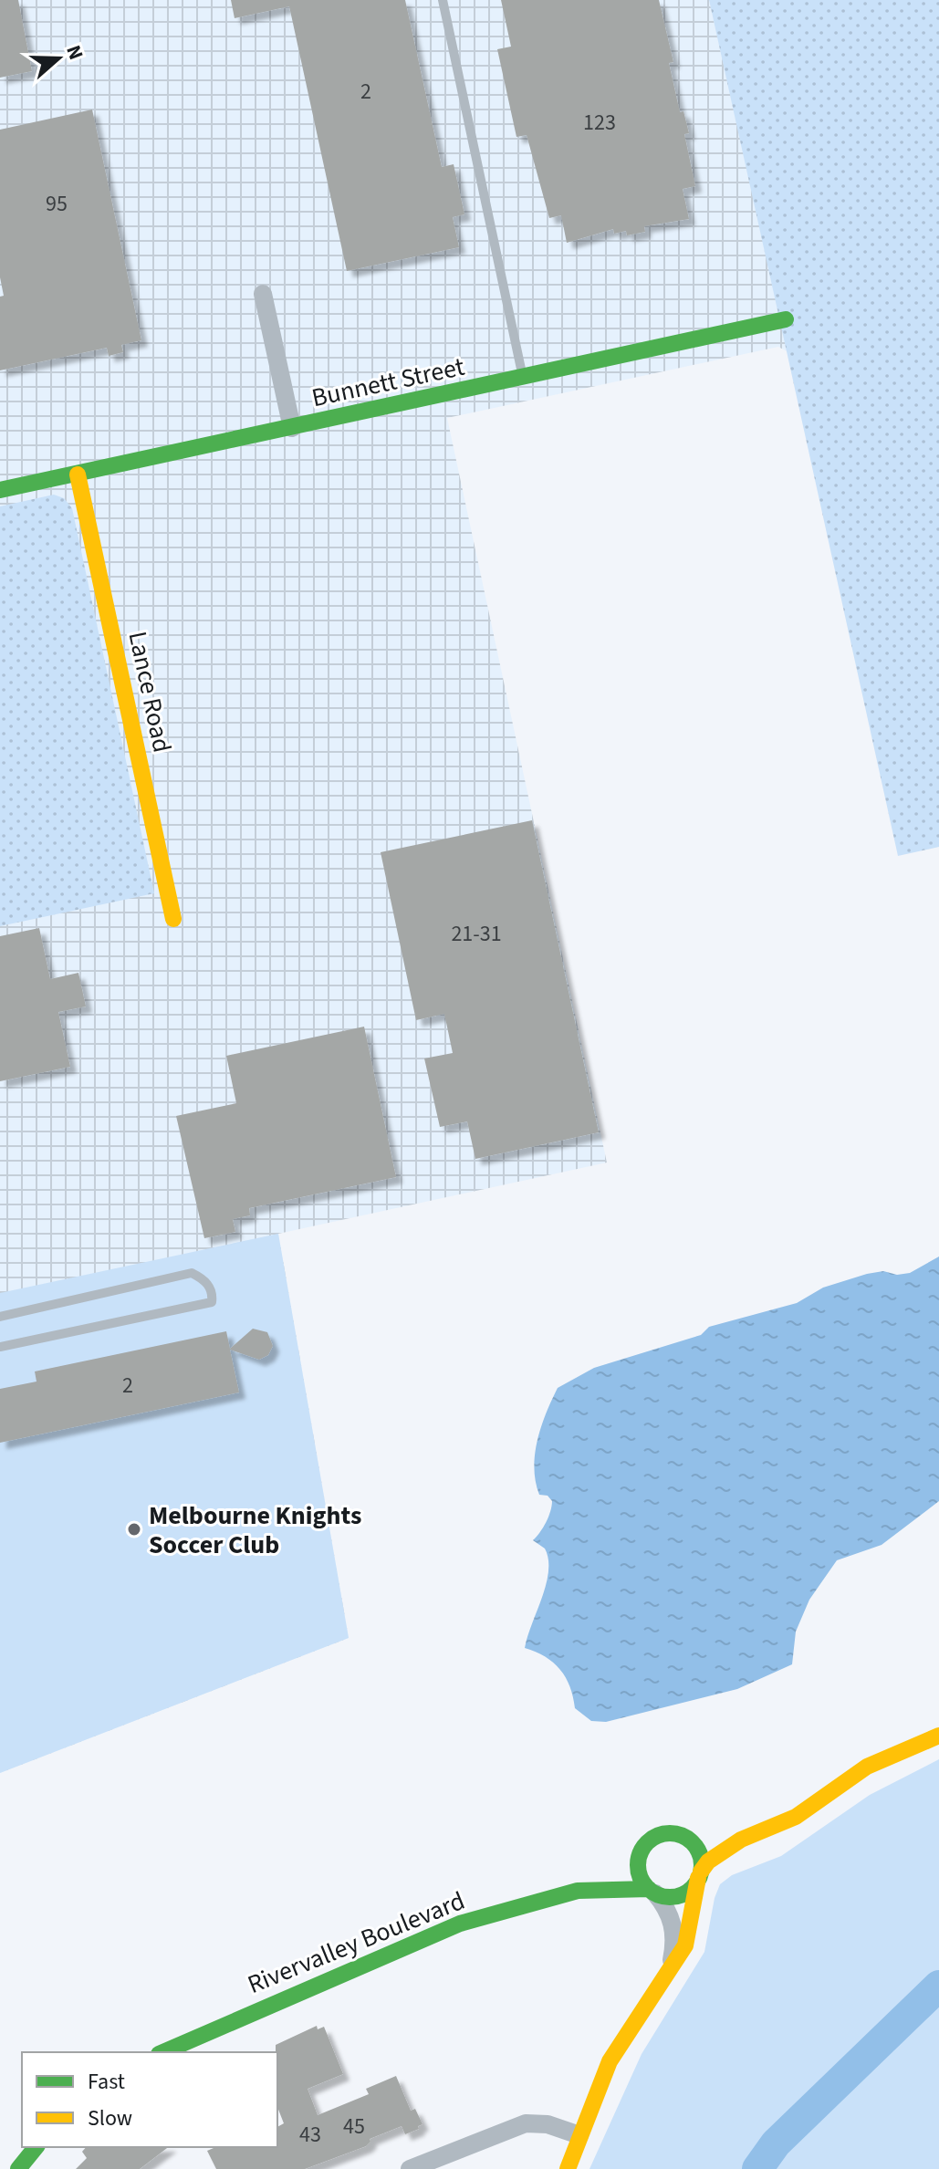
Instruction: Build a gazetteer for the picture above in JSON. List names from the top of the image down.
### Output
{
  "streets": {
    "street": ["Bunnett Street", "Lance Road", "Rivervalley Boulevard"]
  },
  "crossings": [
    ["Bunnett Street", "Lance Road"]
  ],
  "places": ["Melbourne Knights Soccer Club"],
  "house_numbers": [
    "2",
    "123",
    "95",
    "21-31",
    "2",
    "45",
    "43"
  ],
  "legend": ["Fast", "Slow"],
  "north": "right"
}
